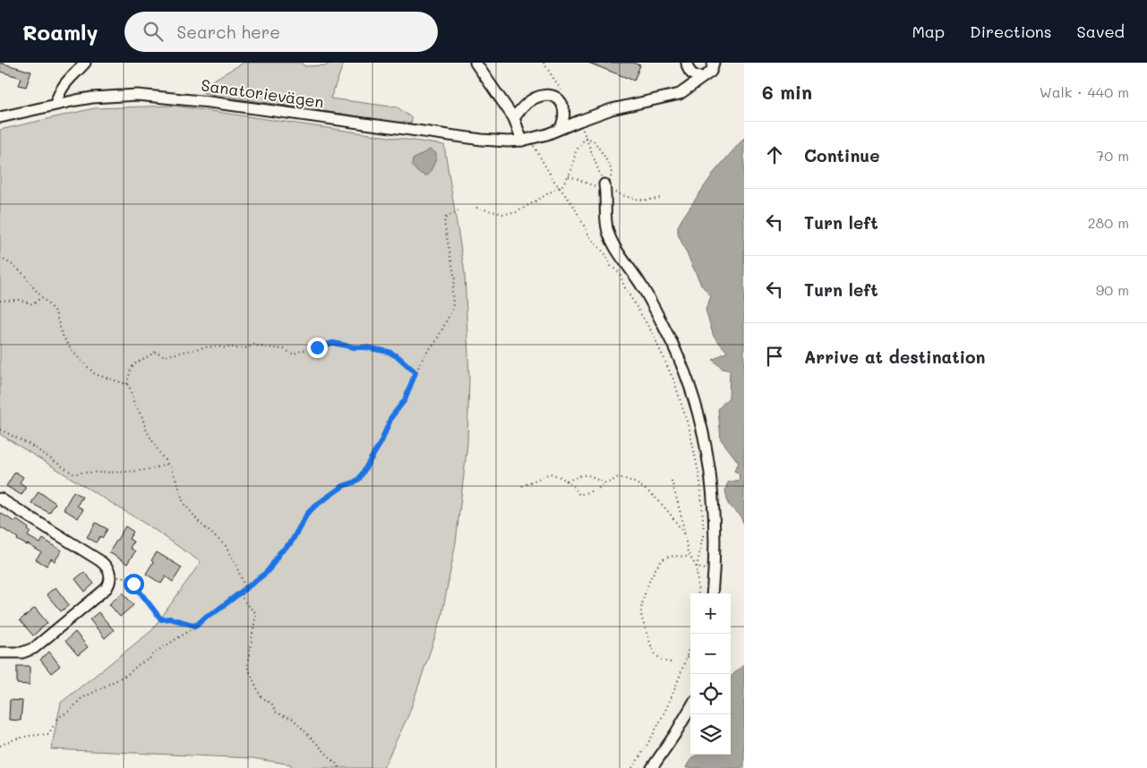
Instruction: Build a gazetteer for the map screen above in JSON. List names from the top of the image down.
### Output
{
  "streets": {
    "street": ["Sanatorievägen"]
  },
  "page": {
    "header": "Roamly",
    "search": "Search here",
    "nav": ["Map", "Directions", "Saved"],
    "heading": ["6 min", "Walk · 440 m"],
    "list": [
      ["Continue", "70 m"],
      ["Turn left", "280 m"],
      ["Turn left", "90 m"],
      "Arrive at destination"
    ],
    "map_buttons": ["+", "−"]
  }
}
